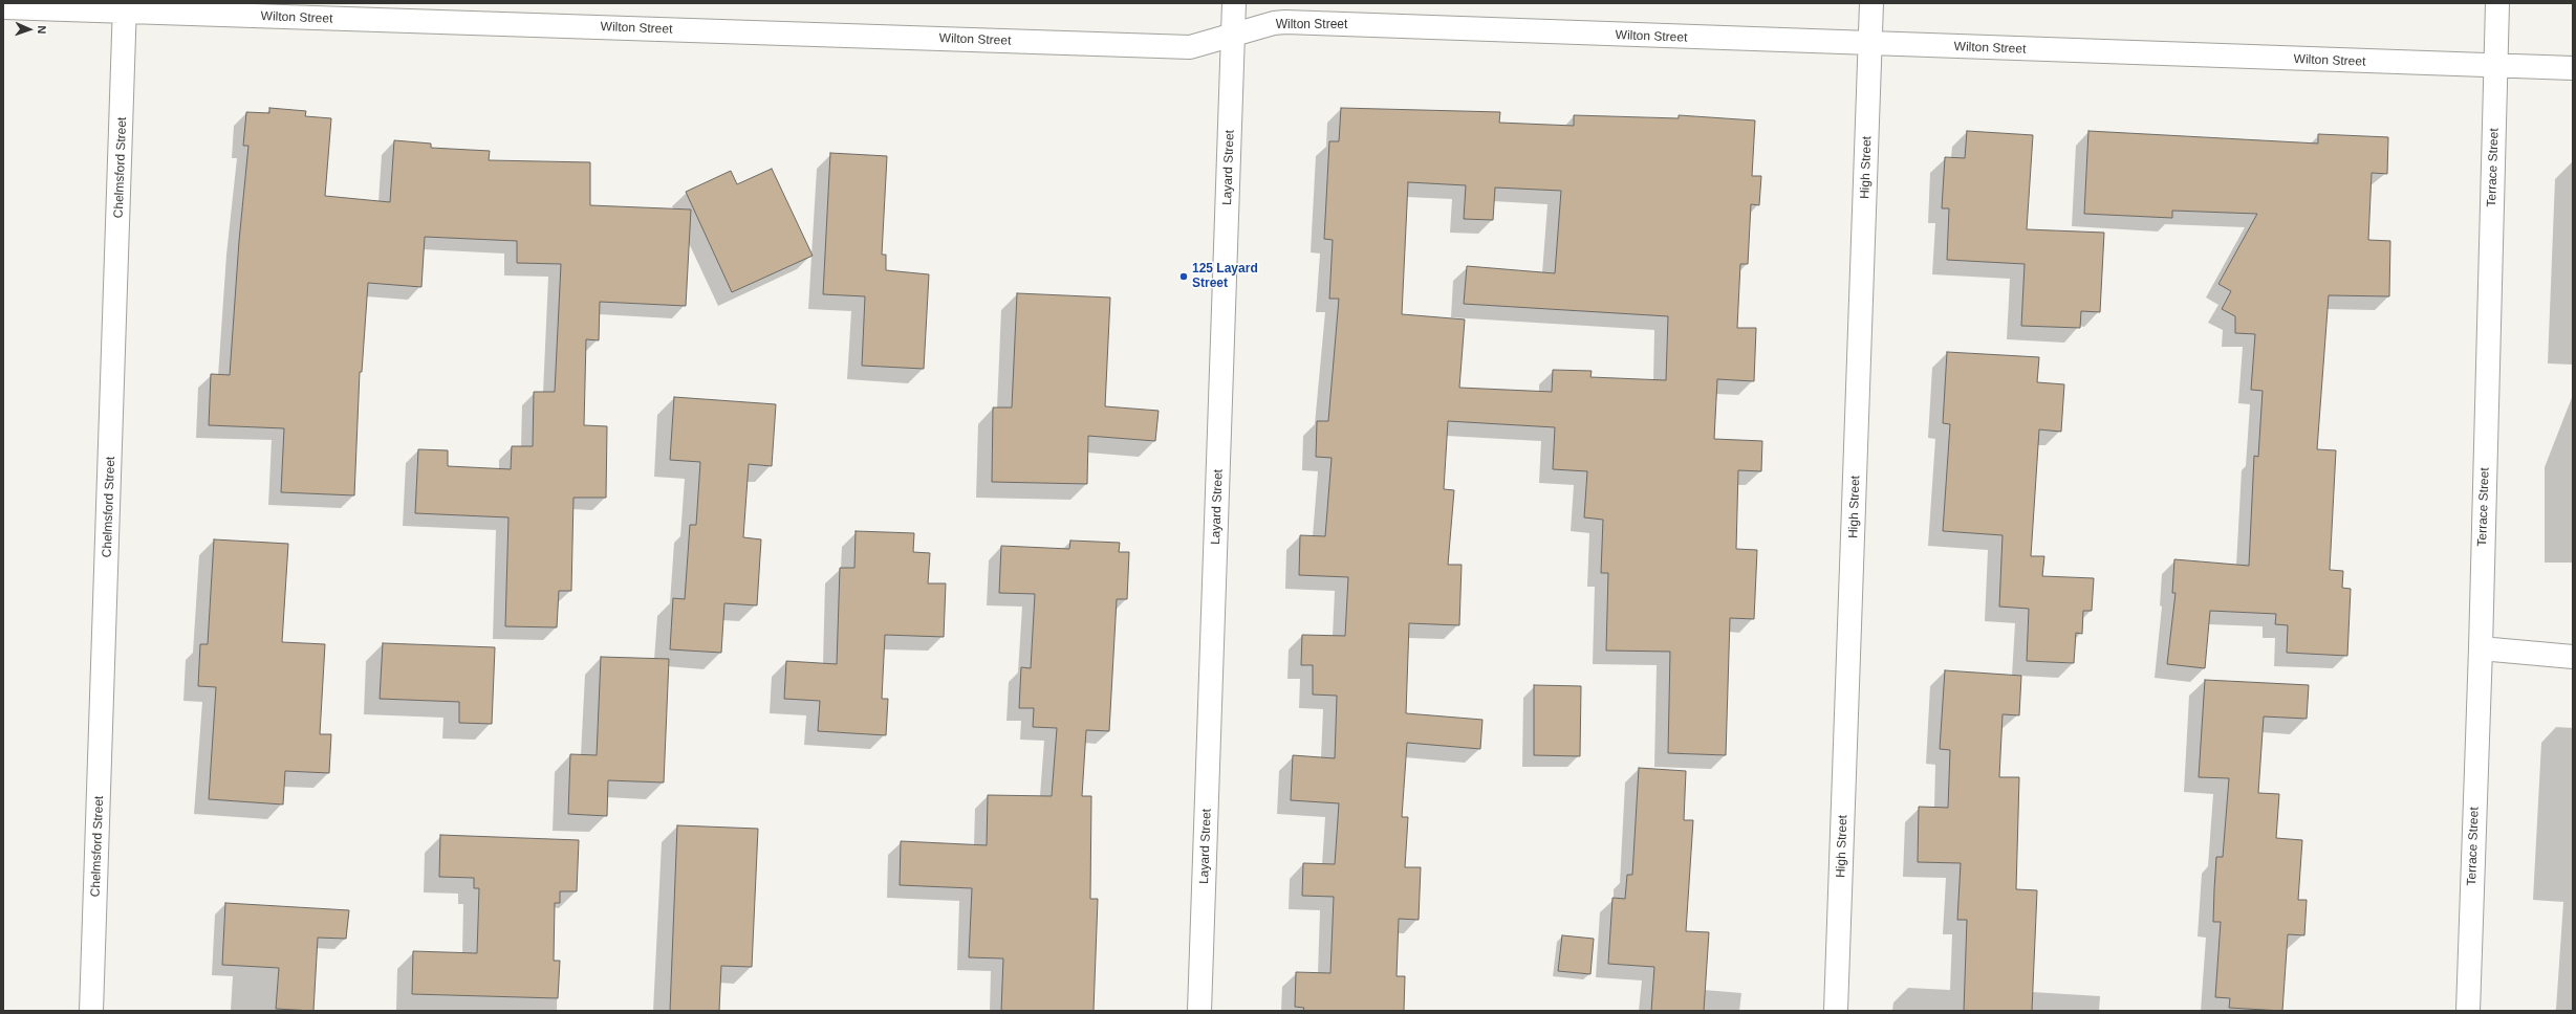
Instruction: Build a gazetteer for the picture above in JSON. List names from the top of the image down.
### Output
{
  "streets": {
    "street": [
      "Wilton Street",
      "Chelmsford Street",
      "Layard Street",
      "High Street",
      "Terrace Street"
    ]
  },
  "crossings": [
    ["Wilton Street", "Chelmsford Street"],
    ["Wilton Street", "Layard Street"],
    ["Wilton Street", "High Street"],
    ["Wilton Street", "Terrace Street"]
  ],
  "places": ["125 Layard Street"],
  "north": "right"
}
